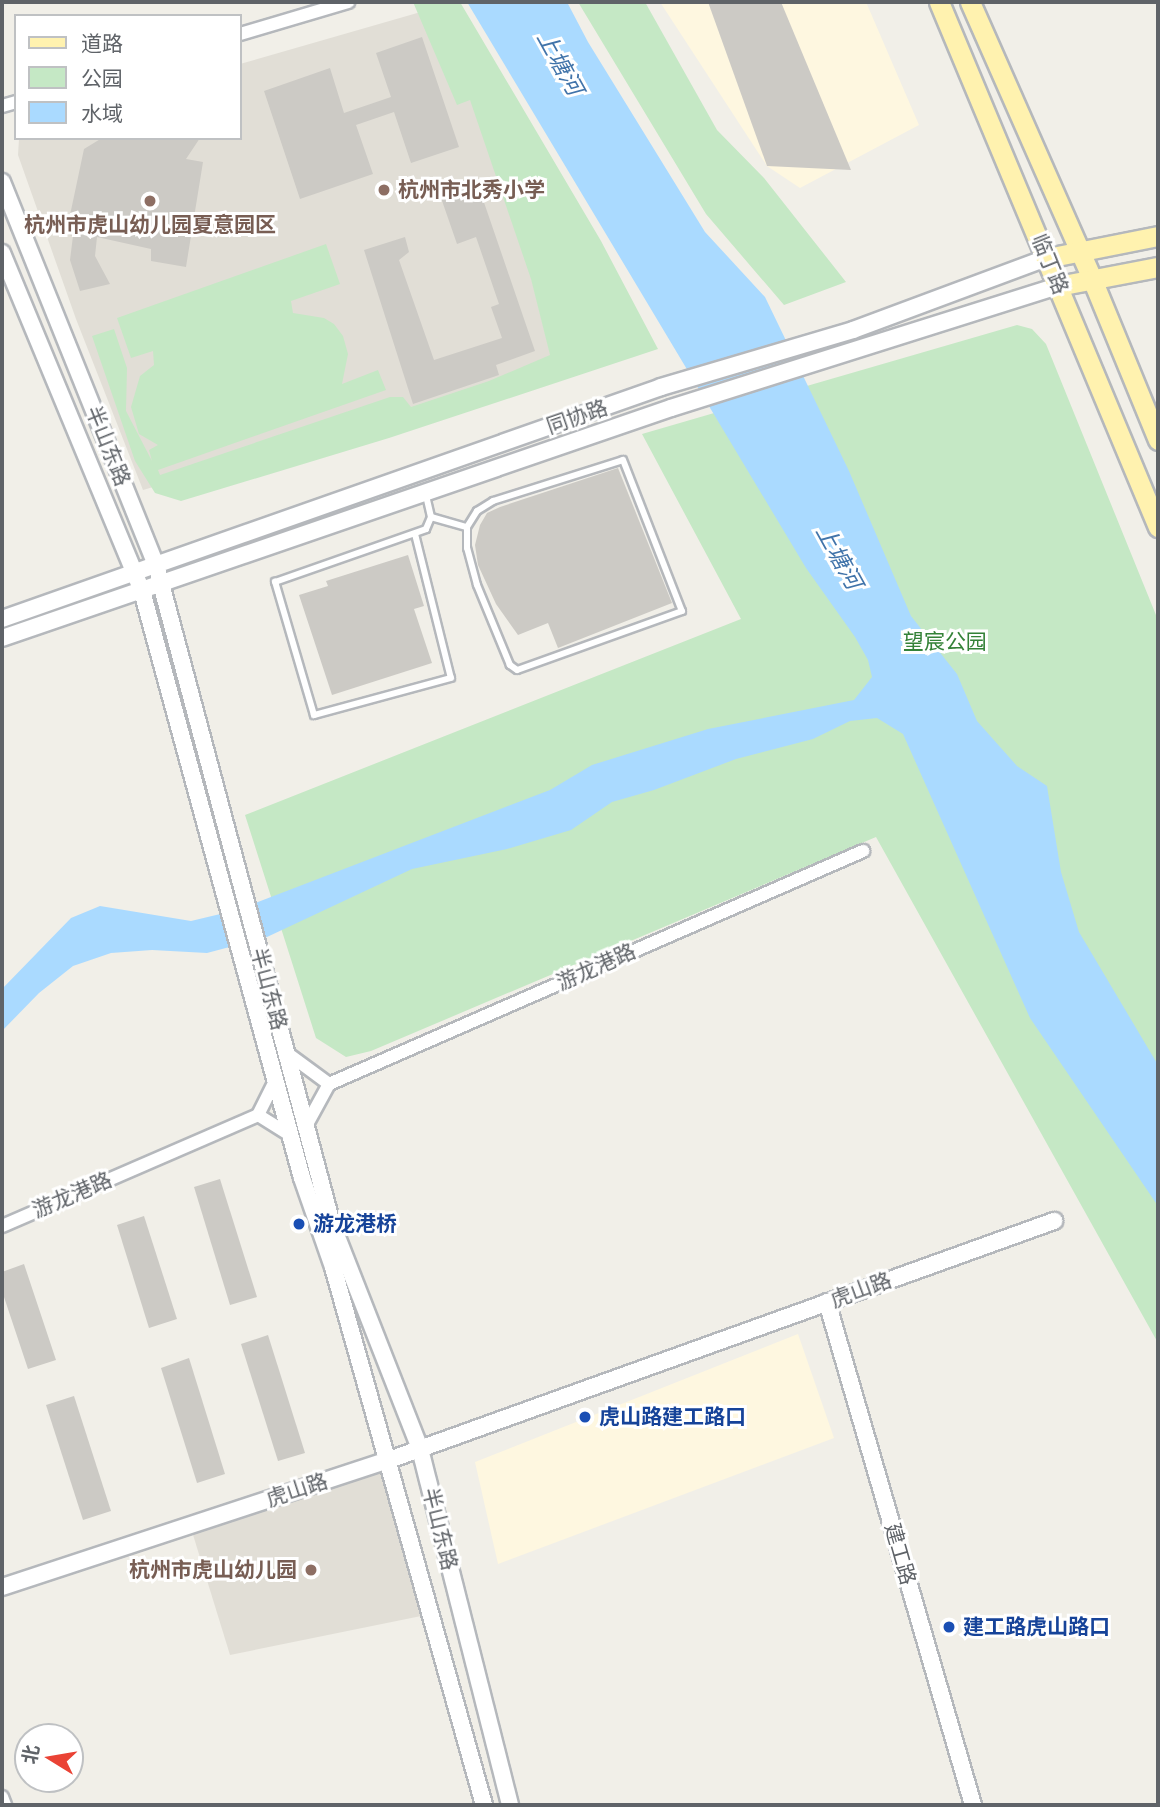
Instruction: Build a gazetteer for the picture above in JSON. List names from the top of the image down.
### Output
{
  "streets": {
    "main road": [
      "临丁路",
      "同协路",
      "半山东路",
      "虎山路",
      "建工路"
    ],
    "street": ["游龙港路"]
  },
  "crossings": [
    ["临丁路", "同协路"],
    ["同协路", "半山东路"],
    ["半山东路", "虎山路"],
    ["虎山路", "建工路"]
  ],
  "water": ["上塘河"],
  "parks": ["望宸公园"],
  "places": [
    "杭州市北秀小学",
    "杭州市虎山幼儿园夏意园区",
    "游龙港桥",
    "虎山路建工路口",
    "杭州市虎山幼儿园",
    "建工路虎山路口"
  ],
  "legend": ["道路", "公园", "水域"],
  "north": "left"
}
